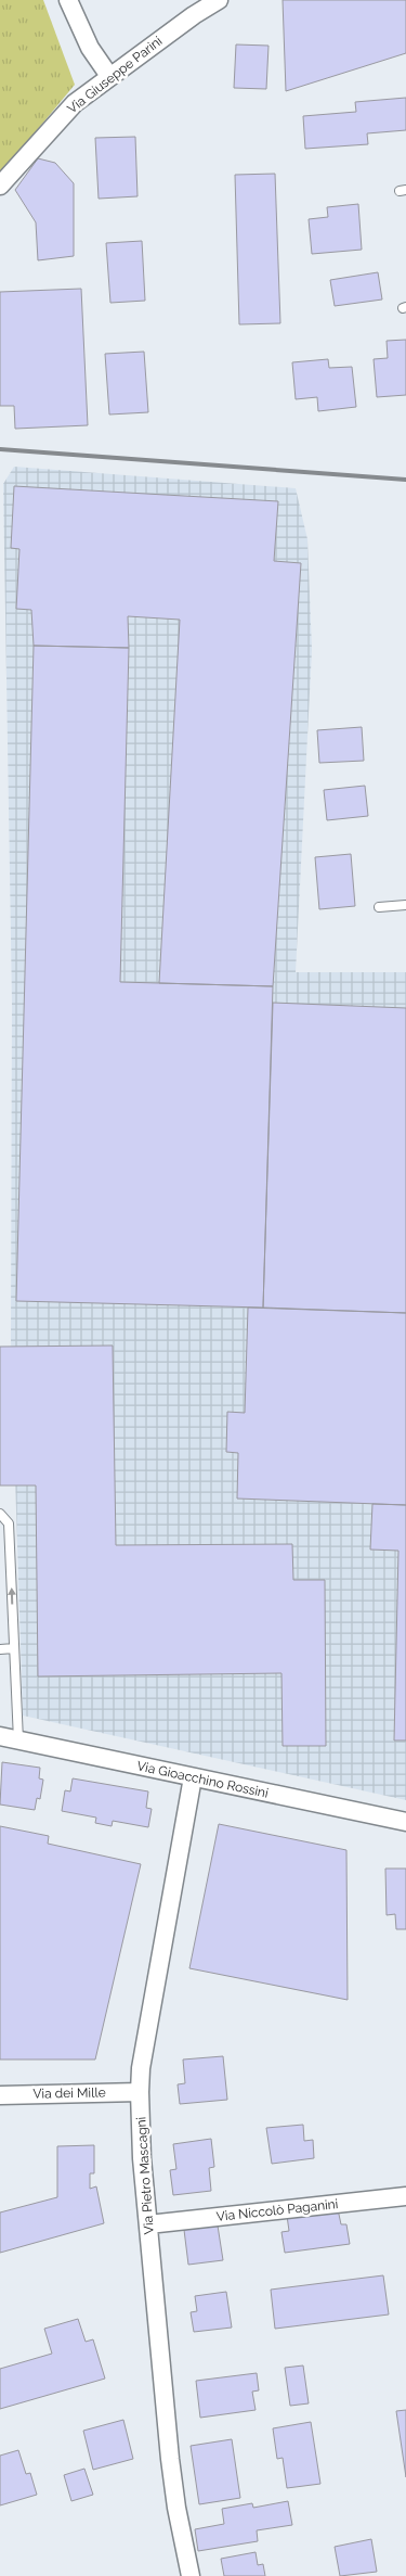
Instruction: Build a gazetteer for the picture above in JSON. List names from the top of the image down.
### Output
{
  "streets": {
    "street": [
      "Via Giuseppe Parini",
      "Via Gioacchino Rossini",
      "Via dei Mille",
      "Via Pietro Mascagni",
      "Via Niccolò Paganini"
    ]
  },
  "crossings": [
    ["Via Gioacchino Rossini", "Via Pietro Mascagni"],
    ["Via dei Mille", "Via Pietro Mascagni"],
    ["Via Pietro Mascagni", "Via Niccolò Paganini"]
  ]
}
